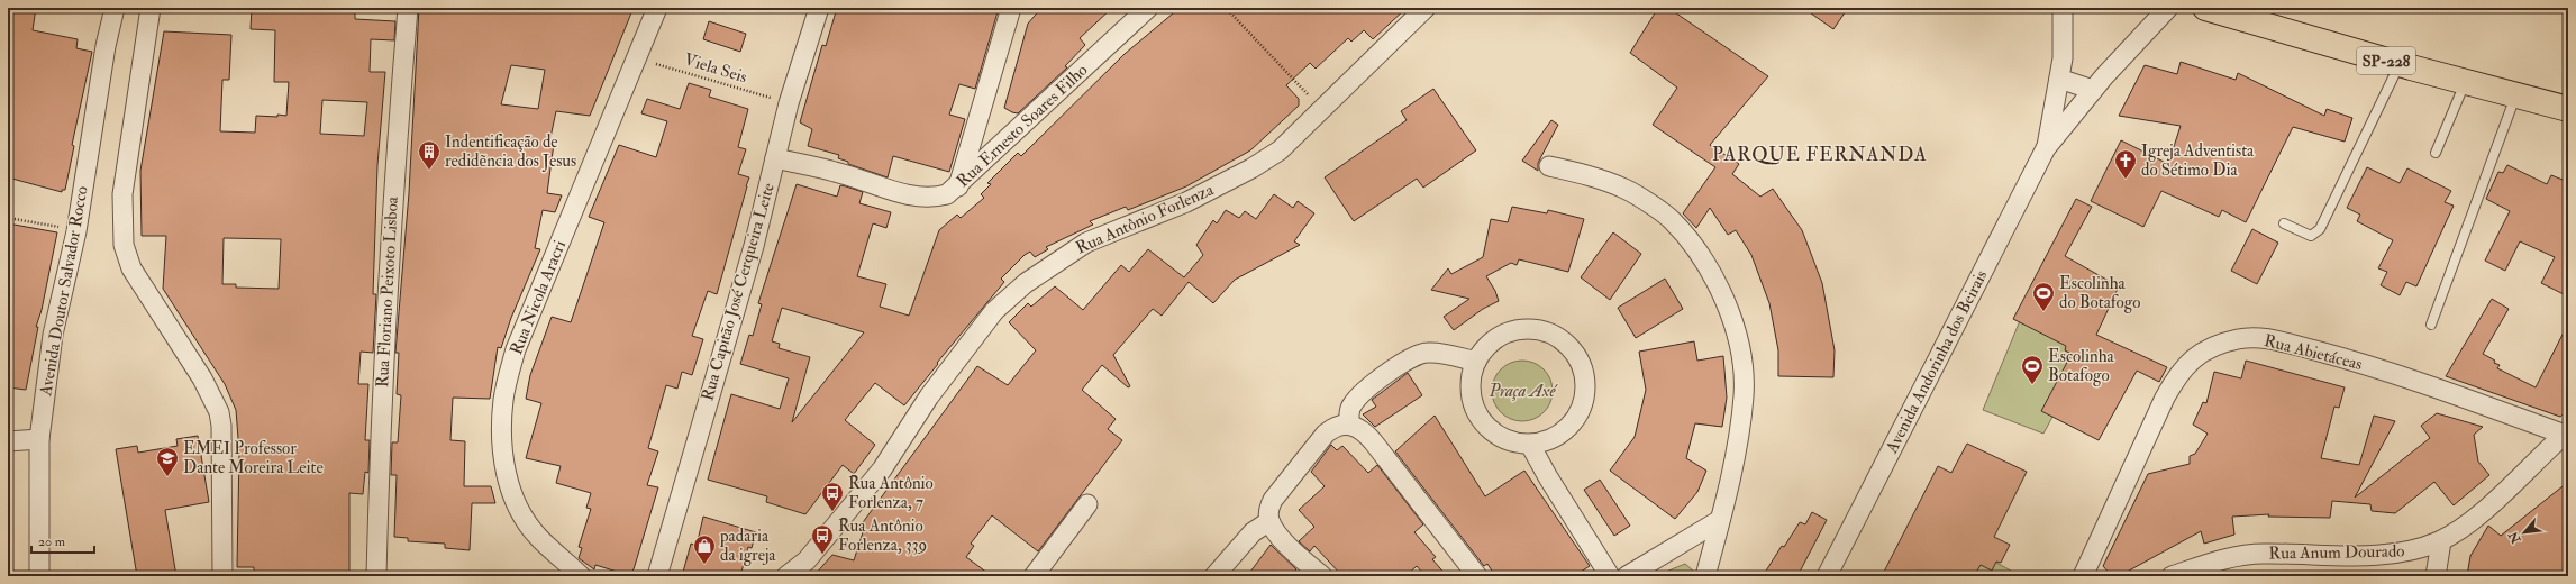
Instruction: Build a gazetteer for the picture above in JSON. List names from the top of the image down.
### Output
{
  "streets": {
    "main road": ["SP-228"],
    "street": [
      "Rua Ernesto Soares Filho",
      "Rua Antônio Forlenza",
      "Avenida Doutor Salvador Rocco",
      "Rua Floriano Peixoto Lisboa",
      "Rua Capitão José Cerqueira Leite",
      "Rua Nicola Aracri",
      "Rua Abietáceas",
      "Avenida Andorinha dos Beirais",
      "Rua Anum Dourado"
    ],
    "path": ["Viela Seis"]
  },
  "crossings": [
    ["Viela Seis", "Rua Capitão José Cerqueira Leite"],
    ["Viela Seis", "Rua Nicola Aracri"],
    ["Rua Ernesto Soares Filho", "Rua Capitão José Cerqueira Leite"],
    ["Rua Abietáceas", "Rua Anum Dourado"]
  ],
  "districts": ["PARQUE FERNANDA"],
  "parks": ["Praça Axé"],
  "places": {
    "building": ["Indentificação de redidẽncia dos Jesus"],
    "church": ["Igreja Adventista do Sétimo Dia"],
    "sports": ["Escolinha do Botafogo", "Escolinha Botafogo"],
    "school or university": ["EMEI Professor Dante Moreira Leite"],
    "bus stop": ["Rua Antônio Forlenza, 7", "Rua Antônio Forlenza, 339"],
    "shop": ["padaria da igreja"]
  },
  "scale_bar": "20 m",
  "north": "bottom left"
}
